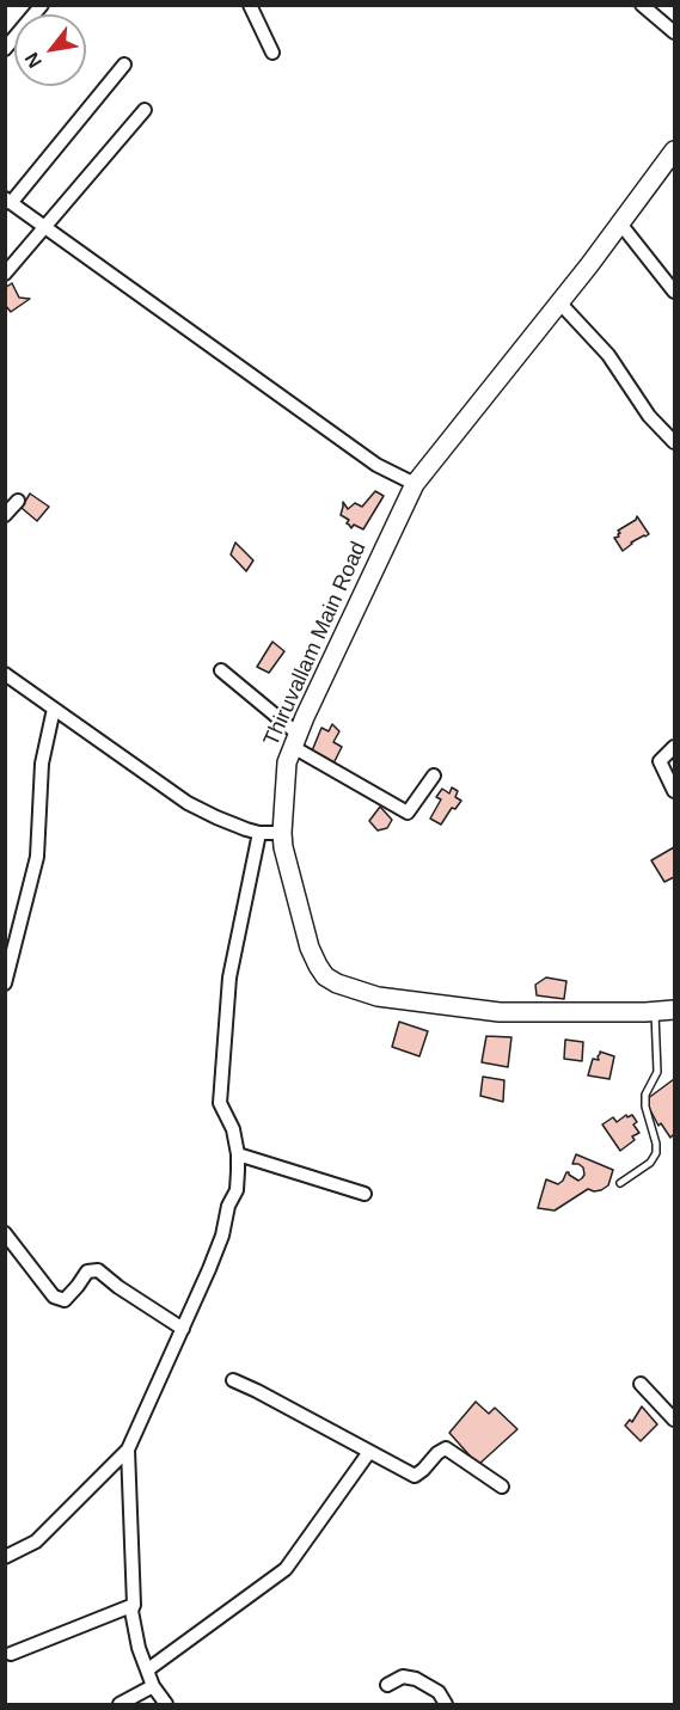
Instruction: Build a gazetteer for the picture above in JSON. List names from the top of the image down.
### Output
{
  "streets": {
    "main road": ["Thiruvallam Main Road"]
  },
  "north": "bottom left"
}
